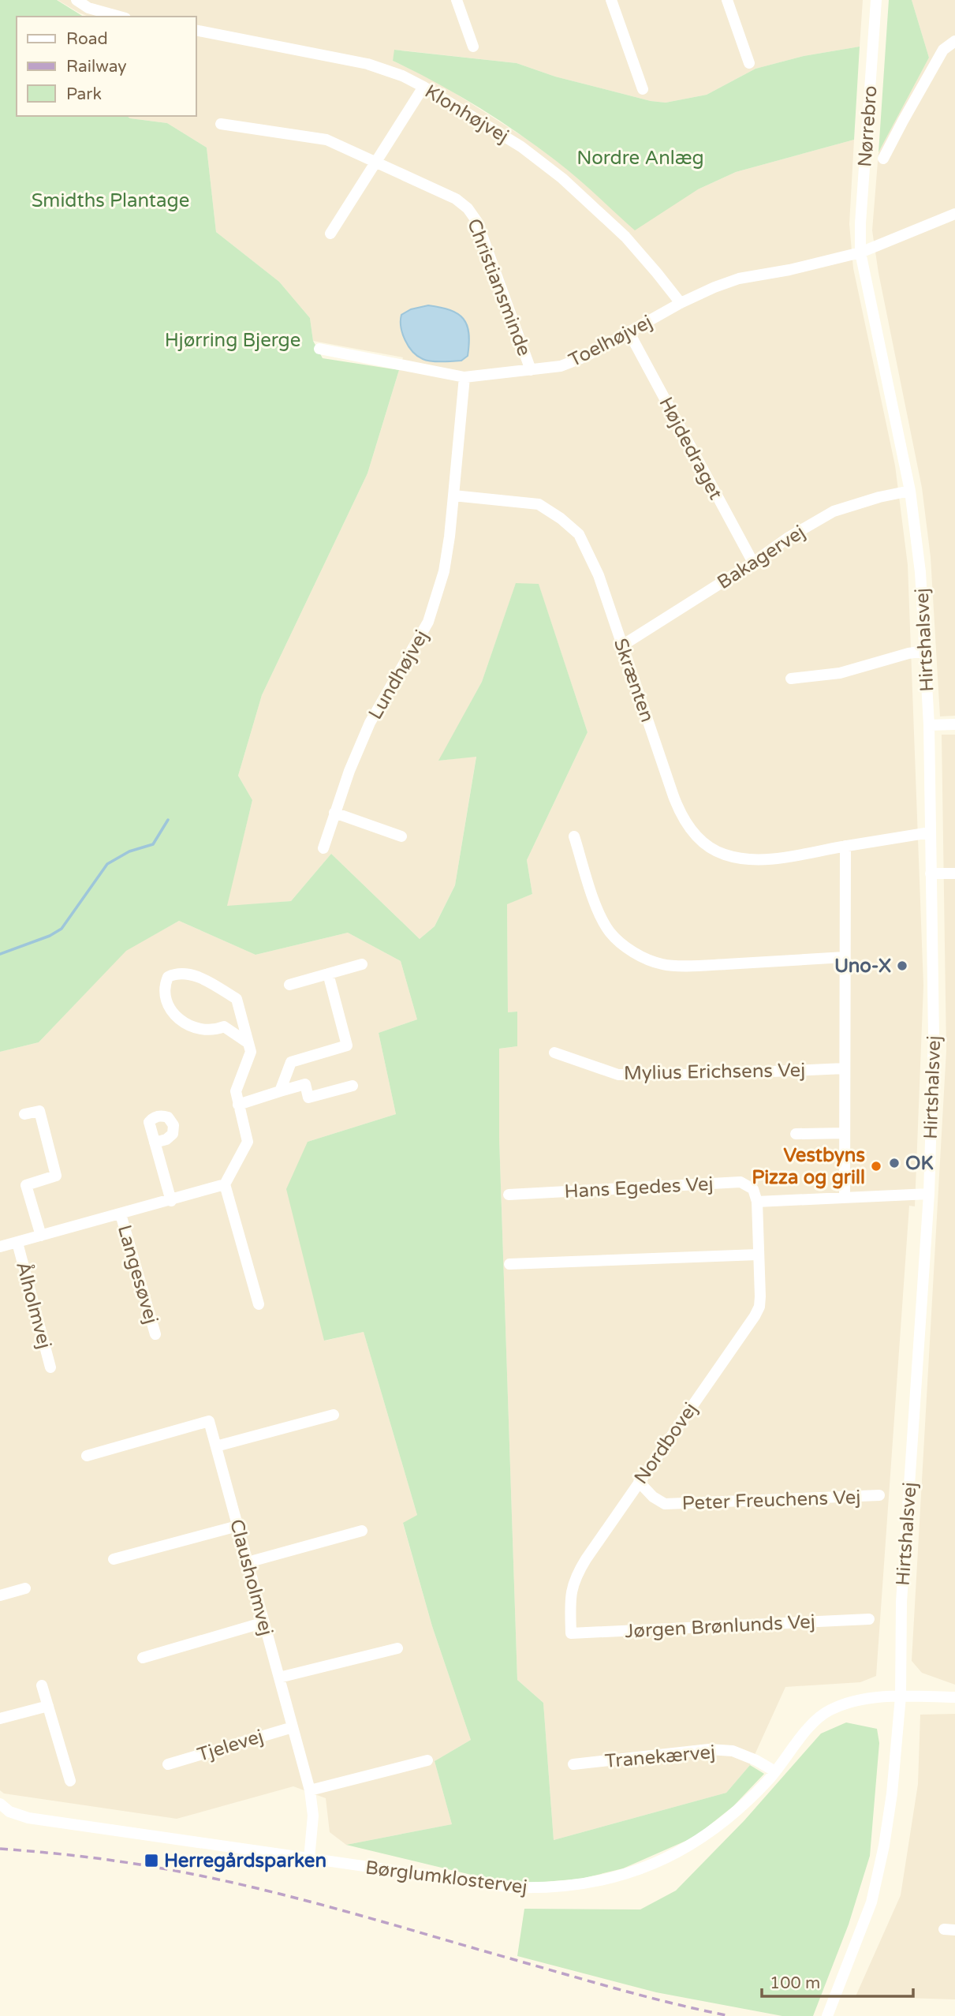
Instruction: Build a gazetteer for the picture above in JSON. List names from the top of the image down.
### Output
{
  "streets": {
    "street": [
      "Klonhøjvej",
      "Nørrebro",
      "Christiansminde",
      "Toelhøjvej",
      "Højdedraget",
      "Bakagervej",
      "Hirtshalsvej",
      "Lundhøjvej",
      "Skrænten",
      "Mylius Erichsens Vej",
      "Hans Egedes Vej",
      "Langesøvej",
      "Ålholmvej",
      "Nordbovej",
      "Peter Freuchens Vej",
      "Clausholmvej",
      "Jørgen Brønlunds Vej",
      "Tjelevej",
      "Tranekærvej",
      "Børglumklostervej"
    ]
  },
  "crossings": [
    ["Klonhøjvej", "Toelhøjvej"],
    ["Nørrebro", "Toelhøjvej"],
    ["Nørrebro", "Hirtshalsvej"],
    ["Christiansminde", "Toelhøjvej"],
    ["Toelhøjvej", "Højdedraget"],
    ["Toelhøjvej", "Hirtshalsvej"],
    ["Højdedraget", "Bakagervej"],
    ["Bakagervej", "Hirtshalsvej"],
    ["Bakagervej", "Skrænten"],
    ["Hirtshalsvej", "Skrænten"],
    ["Hirtshalsvej", "Børglumklostervej"],
    ["Lundhøjvej", "Skrænten"],
    ["Hans Egedes Vej", "Nordbovej"],
    ["Nordbovej", "Peter Freuchens Vej"],
    ["Nordbovej", "Jørgen Brønlunds Vej"],
    ["Clausholmvej", "Tjelevej"],
    ["Clausholmvej", "Børglumklostervej"],
    ["Tranekærvej", "Børglumklostervej"]
  ],
  "parks": ["Nordre Anlæg", "Smidths Plantage", "Hjørring Bjerge"],
  "places": {
    "other": ["Uno-X", "OK", "Vestbyns Pizza og grill"],
    "transit": ["Herregårdsparken"]
  },
  "legend": ["Road", "Railway", "Park"],
  "scale_bar": "100 m"
}
